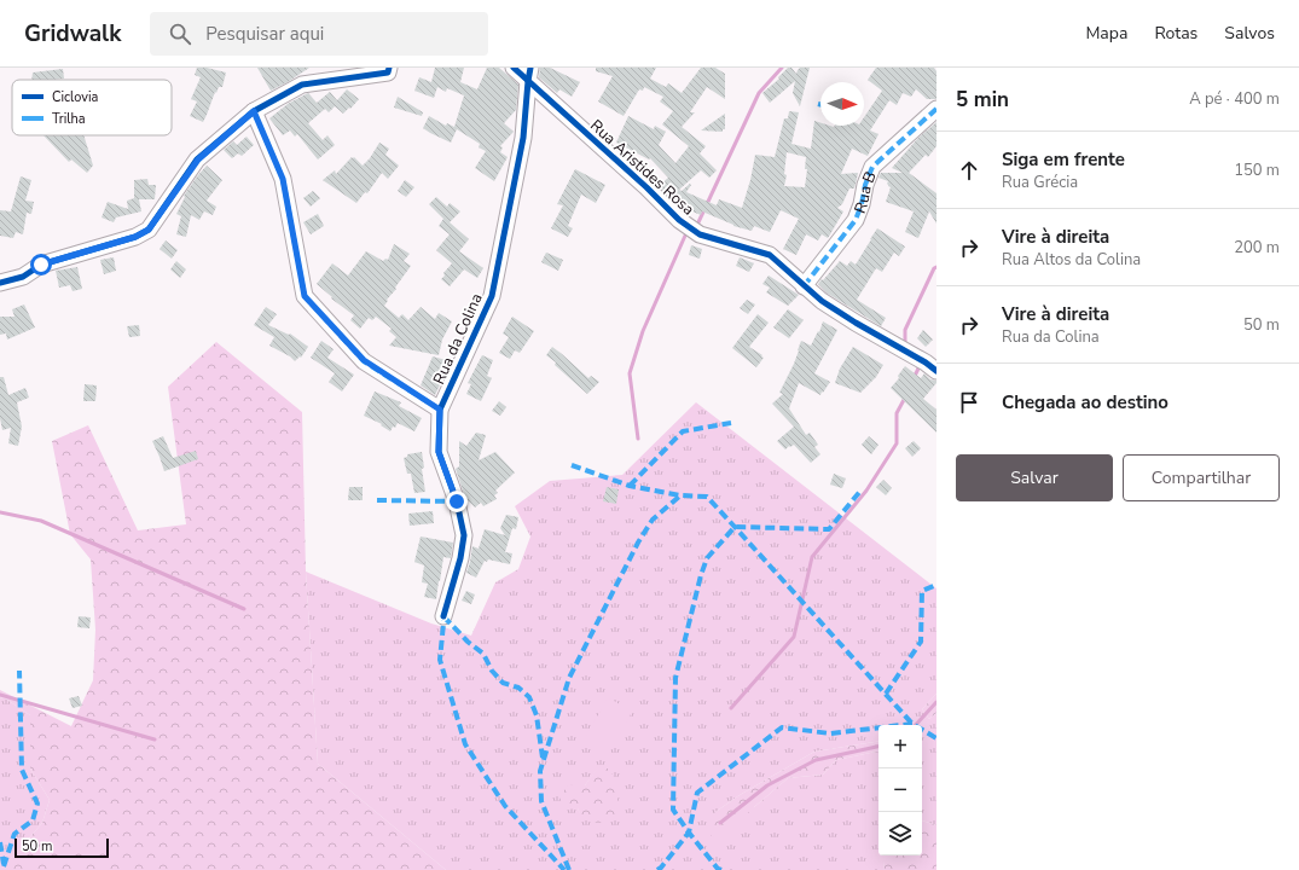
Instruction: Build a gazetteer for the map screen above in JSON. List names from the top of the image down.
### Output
{
  "streets": {
    "street": ["Rua Aristides Rosa", "Rua B", "Rua da Colina"]
  },
  "crossings": [
    ["Rua Aristides Rosa", "Rua B"],
    ["Rua Aristides Rosa", "Rua da Colina"]
  ],
  "legend": ["Ciclovia", "Trilha"],
  "scale_bar": "50 m",
  "north": "right",
  "page": {
    "header": "Gridwalk",
    "search": "Pesquisar aqui",
    "nav": ["Mapa", "Rotas", "Salvos"],
    "heading": ["5 min", "A pé · 400 m"],
    "list": [
      ["Siga em frente", "Rua Grécia", "150 m"],
      ["Vire à direita", "Rua Altos da Colina", "200 m"],
      ["Vire à direita", "Rua da Colina", "50 m"],
      "Chegada ao destino"
    ],
    "buttons": ["Salvar", "Compartilhar"],
    "map_buttons": ["+", "−"],
    "scale": "50 m"
  }
}
